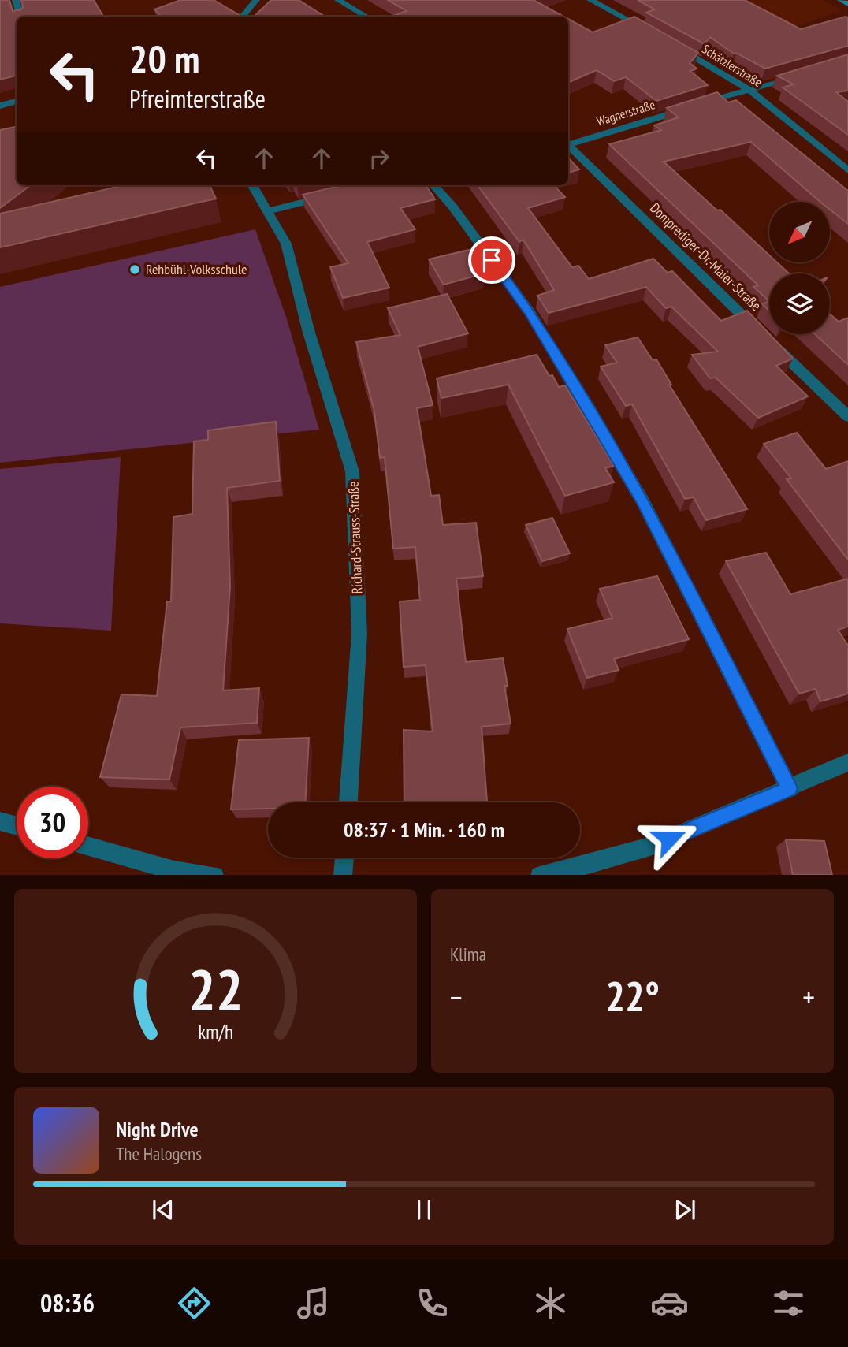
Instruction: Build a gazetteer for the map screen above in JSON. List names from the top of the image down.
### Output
{
  "streets": {
    "street": [
      "Schätzlerstraße",
      "Wagnerstraße",
      "Domprediger-Dr.-Maier-Straße",
      "Richard-Strauss-Straße"
    ]
  },
  "crossings": [
    ["Schätzlerstraße", "Wagnerstraße"]
  ],
  "places": ["Rehbühl-Volksschule"],
  "north": "bottom left",
  "page": {
    "turn": ["20 m", "Pfreimterstraße"],
    "limit": "30",
    "trip": "08:37 · 1 Min. · 160 m",
    "tile": "Klima",
    "heat": ["−", "22°", "+"],
    "song": ["Night Drive", "The Halogens"],
    "tabs": "08:36",
    "gauge": ["22", "km/h"]
  }
}
